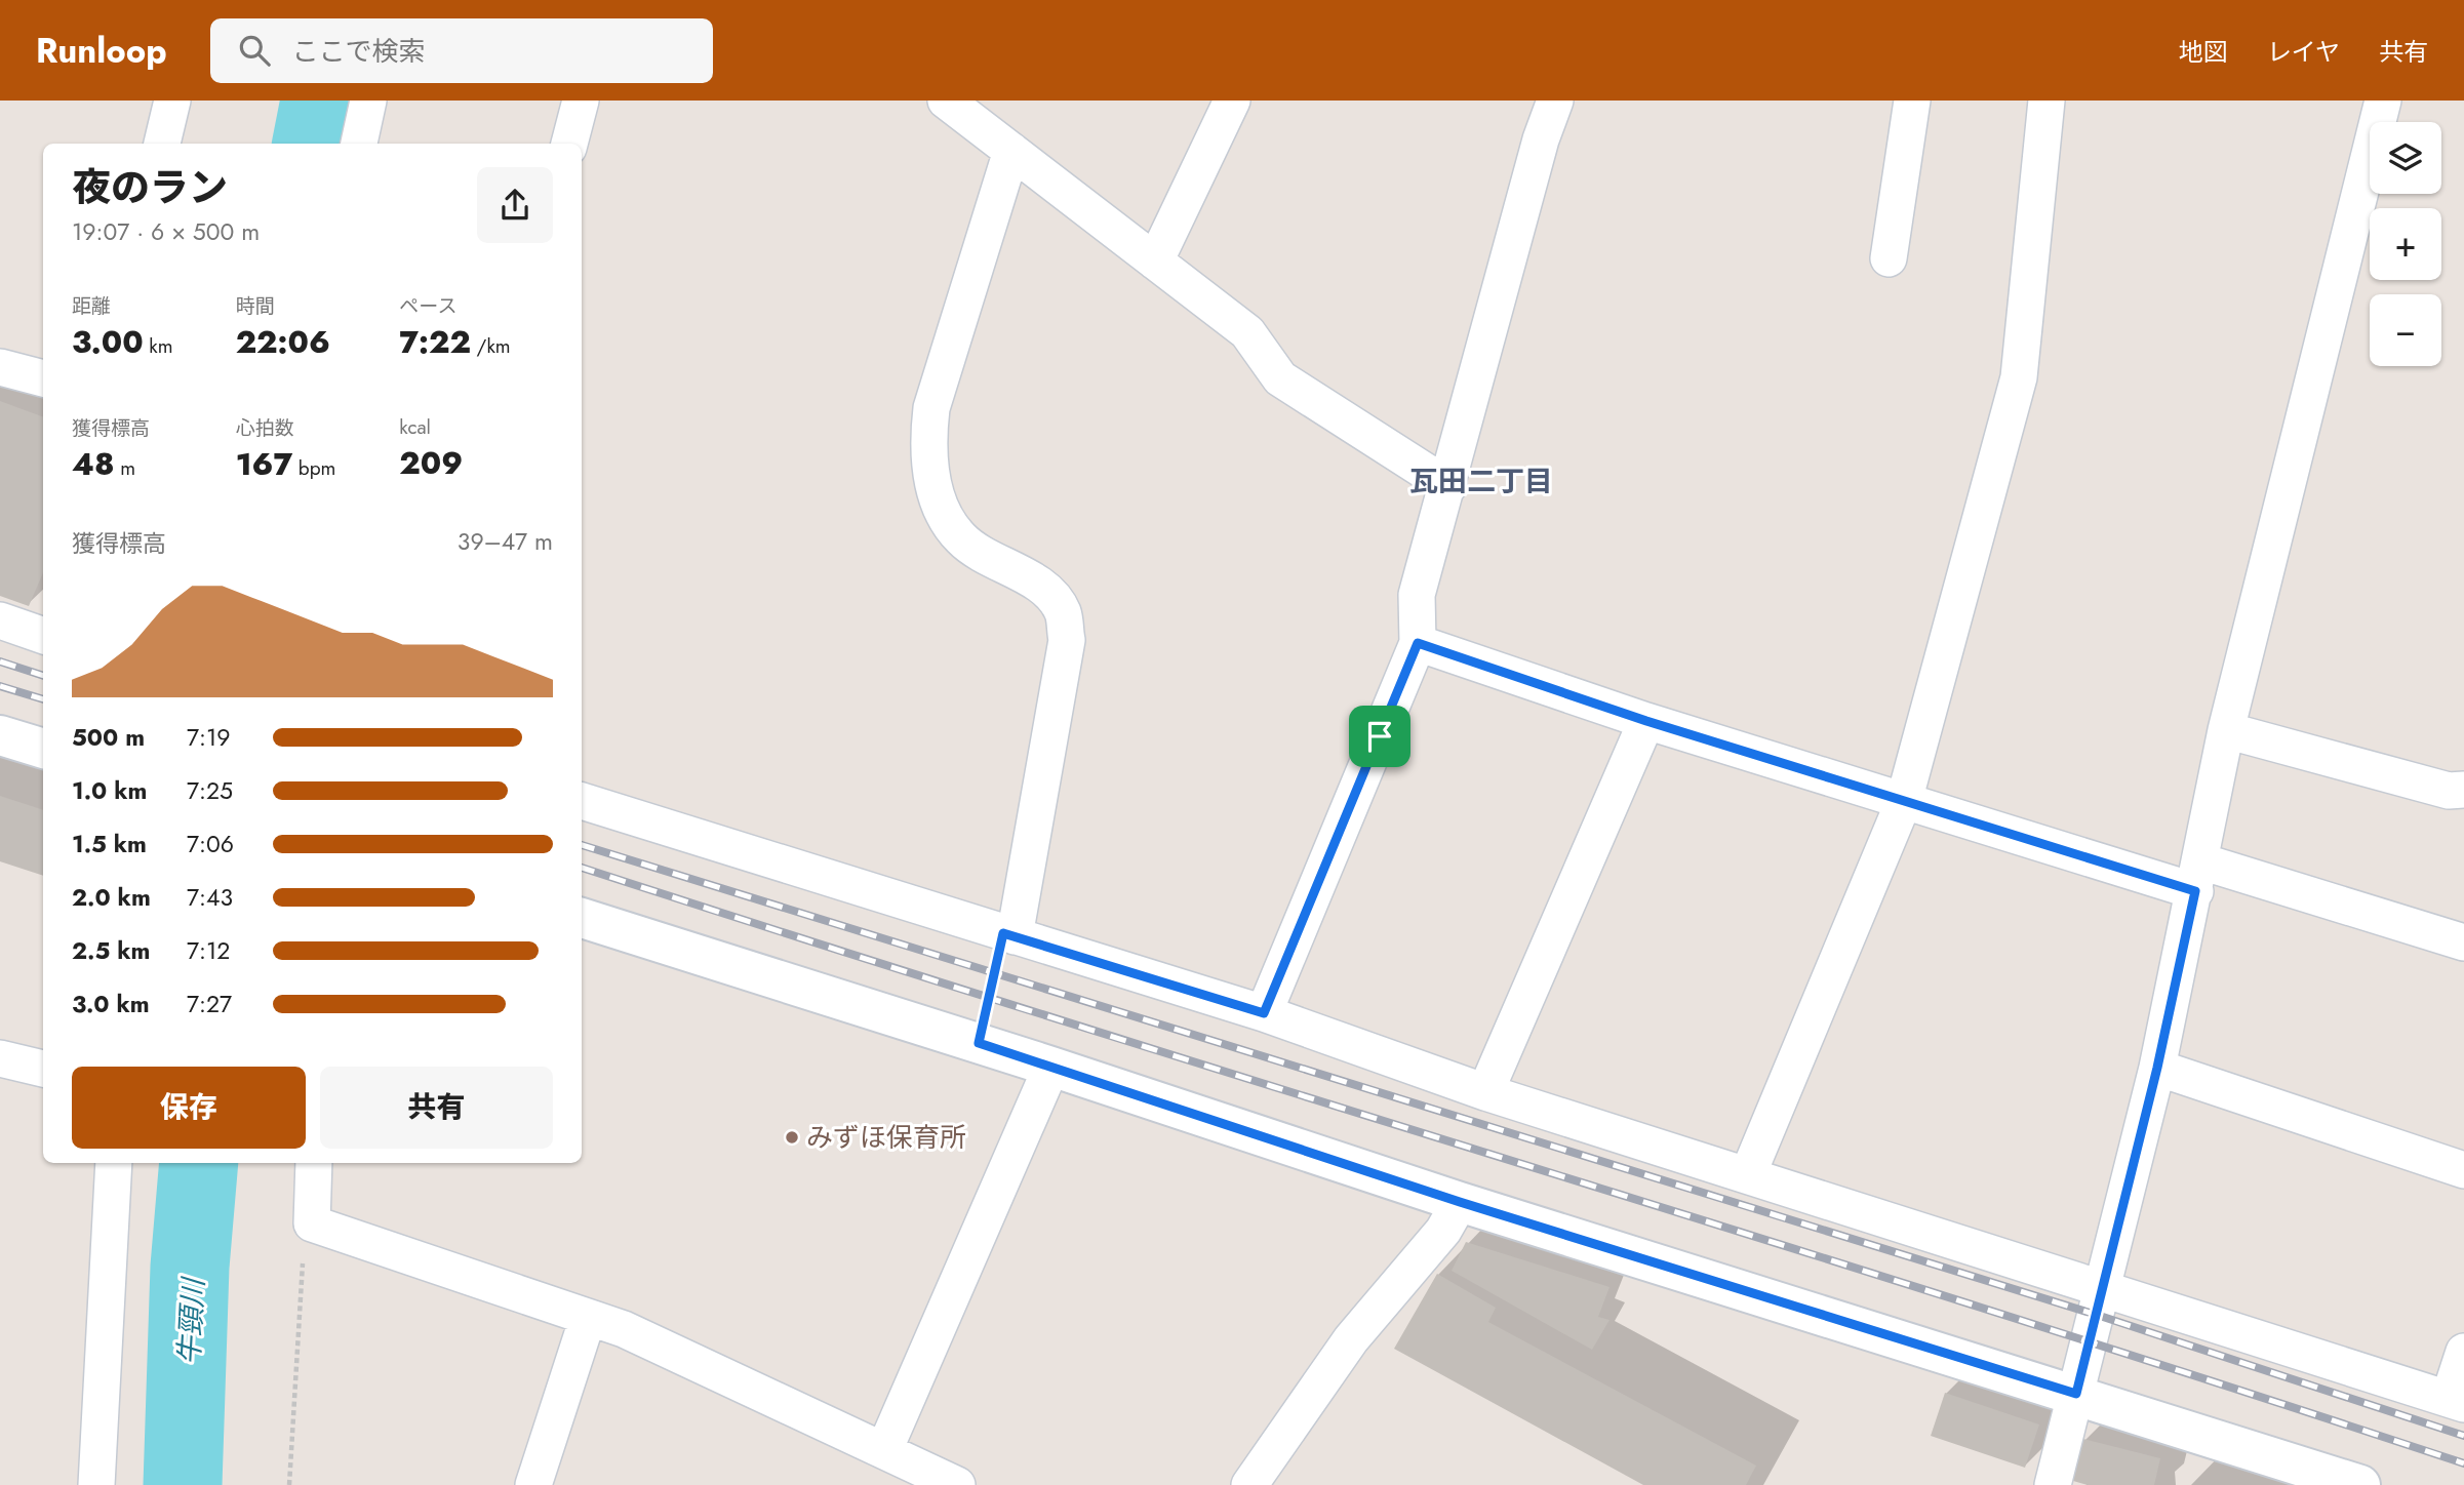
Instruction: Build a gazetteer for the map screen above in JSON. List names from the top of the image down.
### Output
{
  "districts": ["瓦田二丁目"],
  "water": ["牛頸川"],
  "places": ["みずほ保育所"],
  "page": {
    "header": "Runloop",
    "search": "ここで検索",
    "nav": ["地図", "レイヤ", "共有"],
    "map_buttons": ["+", "−"],
    "heading": ["夜のラン", "19:07 · 6 × 500 m"],
    "stats": [
      ["距離", "3.00 km"],
      ["時間", "22:06"],
      ["ペース", "7:22 /km"],
      ["獲得標高", "48 m"],
      ["心拍数", "167 bpm"],
      ["kcal", "209"]
    ],
    "chart": ["獲得標高", "39–47 m"],
    "list": [
      {
        "name": "500 m",
        "note": "7:19"
      },
      {
        "name": "1.0 km",
        "note": "7:25"
      },
      {
        "name": "1.5 km",
        "note": "7:06"
      },
      {
        "name": "2.0 km",
        "note": "7:43"
      },
      {
        "name": "2.5 km",
        "note": "7:12"
      },
      {
        "name": "3.0 km",
        "note": "7:27"
      }
    ],
    "buttons": ["保存", "共有"]
  }
}
